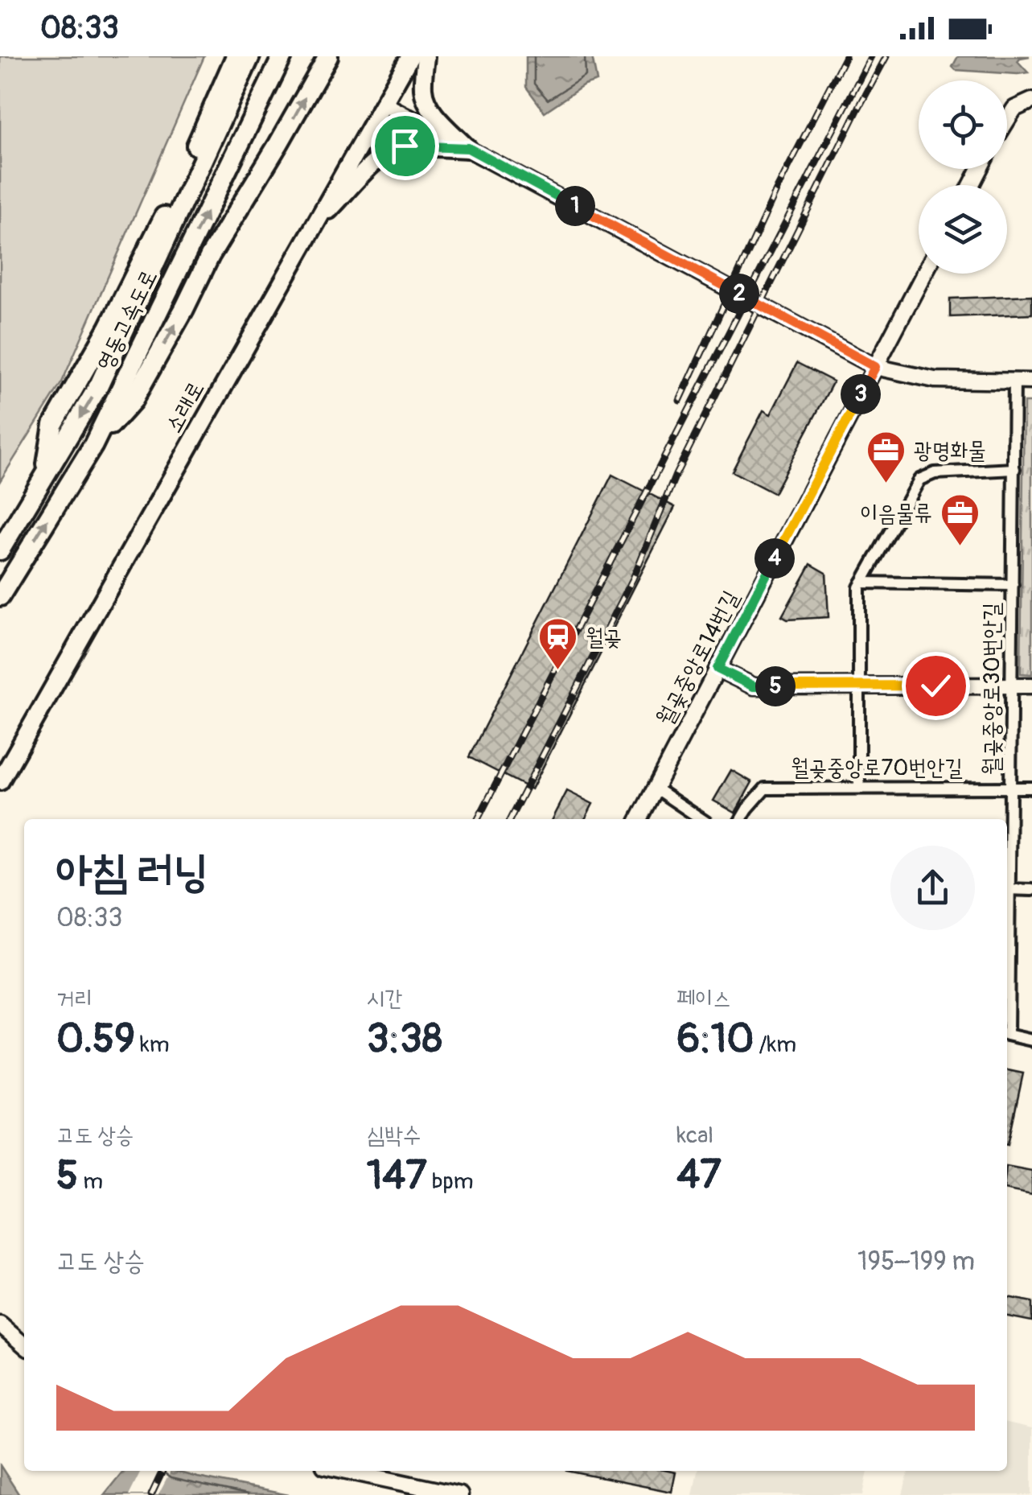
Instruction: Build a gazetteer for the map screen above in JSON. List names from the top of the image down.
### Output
{
  "streets": {
    "highway": ["영동고속도로"],
    "main road": ["소래로"],
    "street": ["월곶중앙로14번길", "월곶중앙로30번안길", "월곶중앙로70번안길"]
  },
  "crossings": [
    ["월곶중앙로30번안길", "월곶중앙로70번안길"]
  ],
  "places": {
    "office": ["광명화물", "이음물류"],
    "station": ["월곶"]
  },
  "page": {
    "status": "08:33",
    "pins": [
      "1",
      "2",
      "3",
      "4",
      "5"
    ],
    "heading": ["아침 러닝", "08:33"],
    "stats": [
      ["거리", "0.59 km"],
      ["시간", "3:38"],
      ["페이스", "6:10 /km"],
      ["고도 상승", "5 m"],
      ["심박수", "147 bpm"],
      ["kcal", "47"]
    ],
    "chart": ["고도 상승", "195–199 m"]
  }
}
